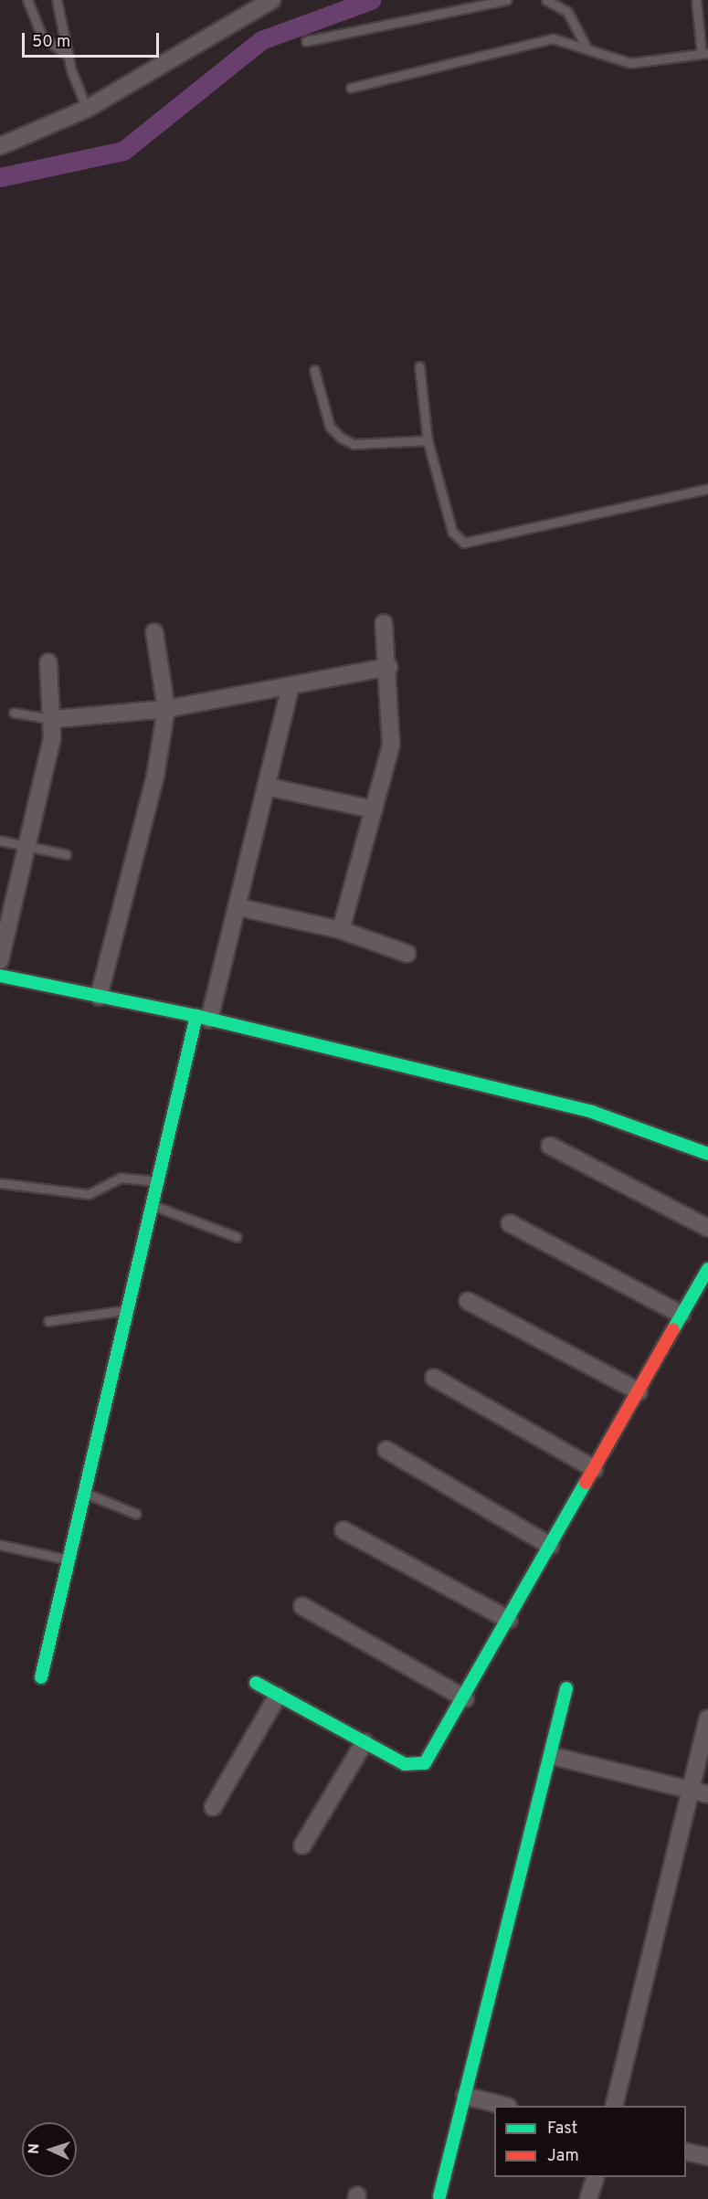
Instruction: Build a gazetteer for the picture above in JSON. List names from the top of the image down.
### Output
{
  "legend": ["Fast", "Jam"],
  "scale_bar": "50 m",
  "north": "left"
}
